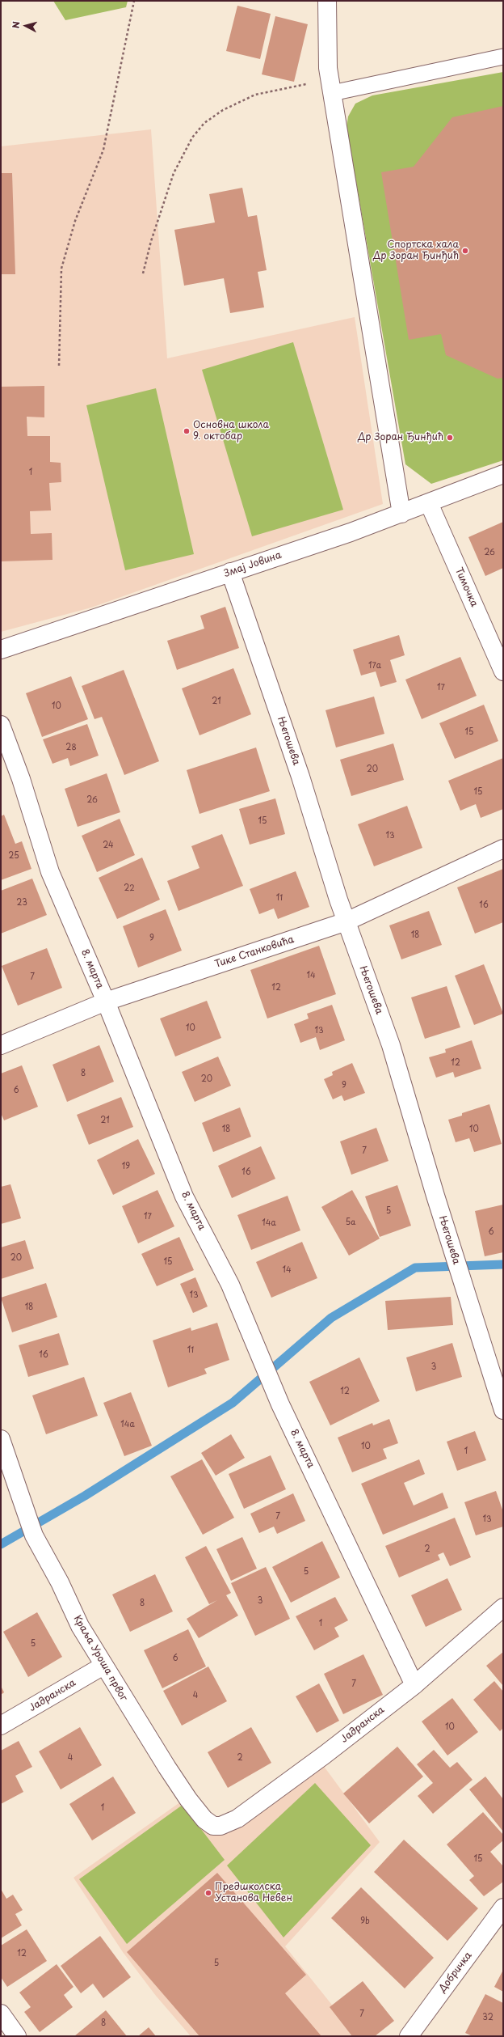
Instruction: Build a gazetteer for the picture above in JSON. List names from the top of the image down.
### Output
{
  "streets": {
    "street": [
      "Змај Јовина",
      "Тимочка",
      "Његошева",
      "Тике Станковића",
      "8. марта",
      "Краља Уроша првог",
      "Јадранска",
      "Добричка"
    ]
  },
  "crossings": [
    ["Змај Јовина", "Тимочка"],
    ["Змај Јовина", "Његошева"],
    ["Његошева", "Тике Станковића"],
    ["Тике Станковића", "8. марта"],
    ["8. марта", "Јадранска"],
    ["Краља Уроша првог", "Јадранска"]
  ],
  "places": [
    "Спортска хала Др Зоран Ђинђић",
    "Основна школа 9. октобар",
    "Др Зоран Ђинђић",
    "Предшколска Установа Невен"
  ],
  "house_numbers": [
    "1",
    "26",
    "17a",
    "17",
    "21",
    "10",
    "15",
    "28",
    "20",
    "15",
    "26",
    "15",
    "13",
    "24",
    "25",
    "22",
    "11",
    "23",
    "16",
    "18",
    "9",
    "14",
    "7",
    "12",
    "10",
    "13",
    "12",
    "8",
    "20",
    "9",
    "6",
    "21",
    "18",
    "10",
    "7",
    "19",
    "16",
    "5",
    "17",
    "5a",
    "14a",
    "6",
    "20",
    "15",
    "14",
    "13",
    "18",
    "11",
    "16",
    "3",
    "12",
    "14a",
    "10",
    "1",
    "7",
    "13",
    "2",
    "5",
    "3",
    "8",
    "1",
    "5",
    "6",
    "7",
    "4",
    "10",
    "4",
    "2",
    "1",
    "15",
    "9b",
    "12",
    "5",
    "7",
    "32",
    "8"
  ],
  "north": "left"
}
